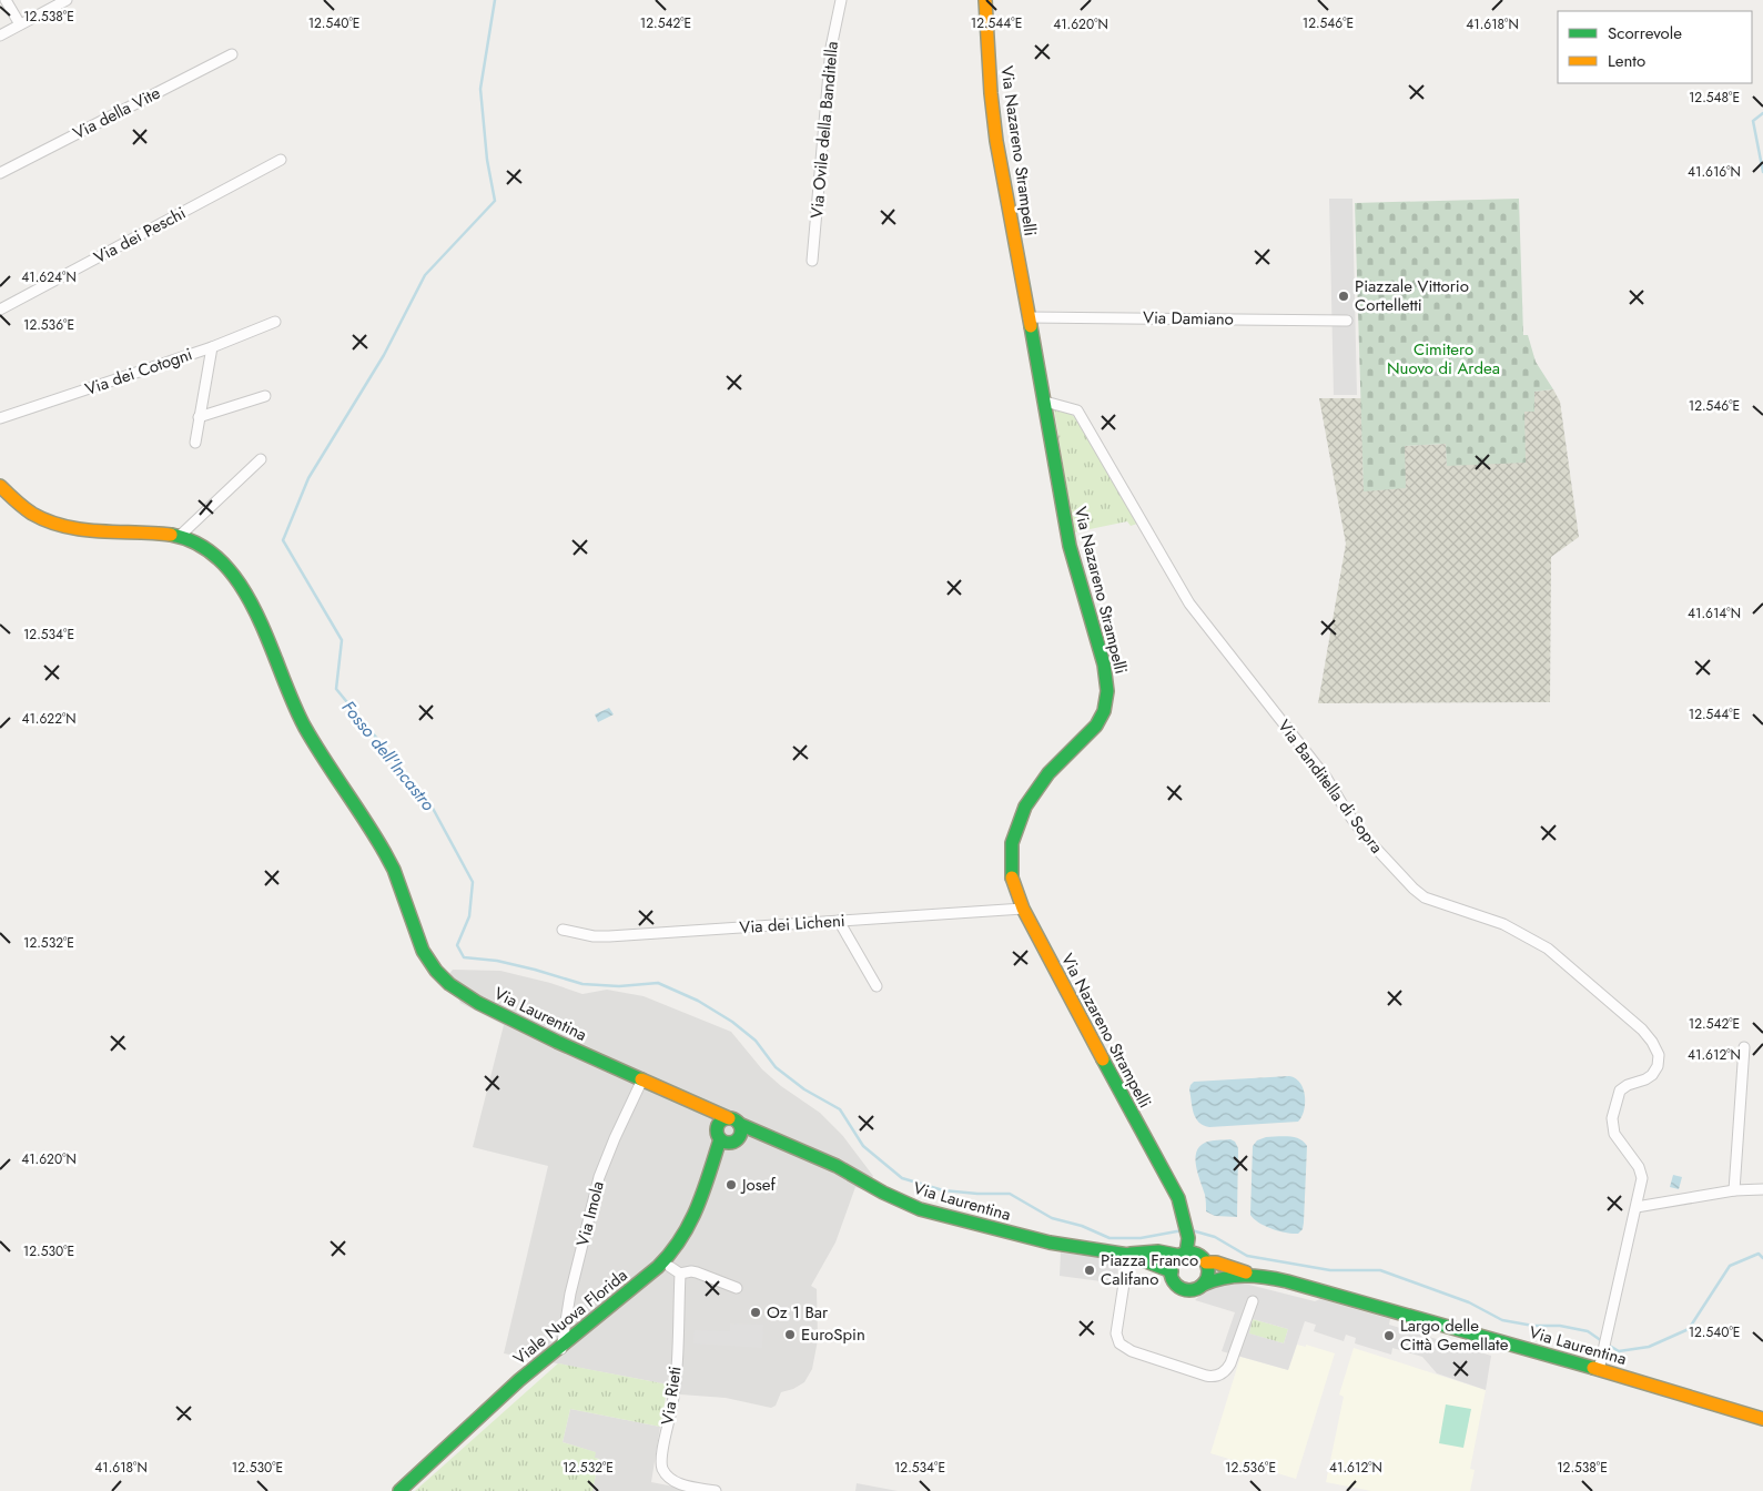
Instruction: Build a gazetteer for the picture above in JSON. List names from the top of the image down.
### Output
{
  "streets": {
    "main road": ["Via Nazareno Strampelli", "Via Laurentina", "Viale Nuova Florida"],
    "street": [
      "Via della Vite",
      "Via Ovile della Banditella",
      "Via dei Peschi",
      "Via Damiano",
      "Via dei Cotogni",
      "Via Banditella di Sopra",
      "Via dei Licheni",
      "Via Imola",
      "Via Rieti"
    ]
  },
  "crossings": [
    ["Via Nazareno Strampelli", "Via Damiano"],
    ["Via Nazareno Strampelli", "Via Banditella di Sopra"],
    ["Via Nazareno Strampelli", "Via dei Licheni"],
    ["Via Nazareno Strampelli", "Via Laurentina"],
    ["Via Banditella di Sopra", "Via Laurentina"],
    ["Via Laurentina", "Via Imola"],
    ["Via Laurentina", "Viale Nuova Florida"],
    ["Via Imola", "Viale Nuova Florida"],
    ["Viale Nuova Florida", "Via Rieti"]
  ],
  "water": ["Fosso dell'Incastro"],
  "parks": ["Cimitero Nuovo di Ardea"],
  "places": [
    "Piazzale Vittorio Cortelletti",
    "Josef",
    "Piazza Franco Califano",
    "Oz 1 Bar",
    "EuroSpin",
    "Largo delle Città Gemellate"
  ],
  "legend": ["Scorrevole", "Lento"],
  "coordinates": [
    "12.538°E",
    "12.540°E",
    "12.542°E",
    "12.544°E",
    "12.546°E",
    "41.620°N",
    "41.618°N",
    "12.548°E",
    "41.616°N",
    "41.624°N",
    "12.536°E",
    "41.614°N",
    "12.534°E",
    "41.622°N",
    "12.532°E",
    "41.612°N",
    "12.530°E"
  ]
}
